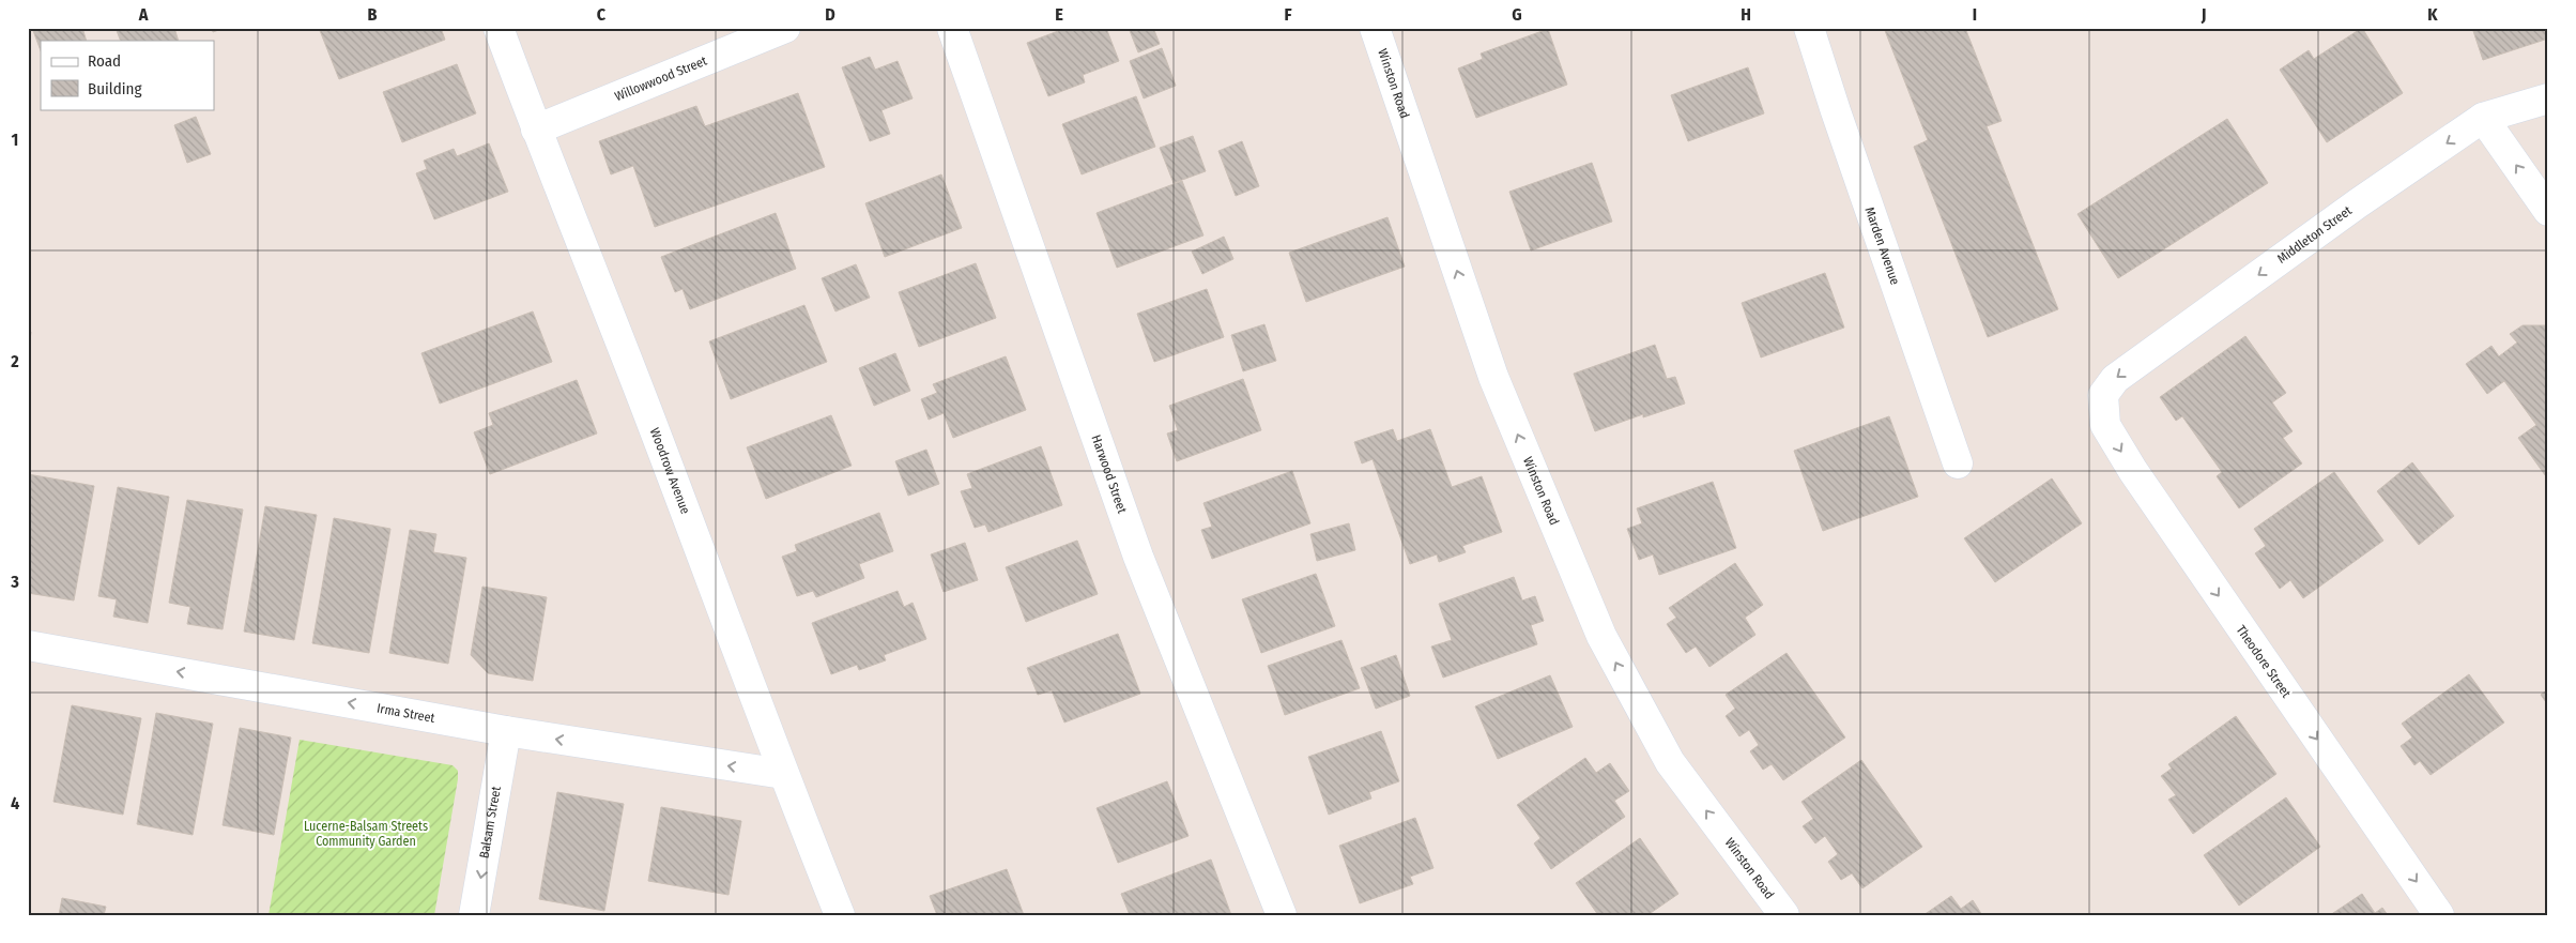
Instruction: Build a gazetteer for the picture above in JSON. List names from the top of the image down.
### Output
{
  "streets": {
    "street": [
      "Willowwood Street",
      "Winston Road",
      "Middleton Street",
      "Marden Avenue",
      "Woodrow Avenue",
      "Harwood Street",
      "Theodore Street",
      "Irma Street",
      "Balsam Street"
    ]
  },
  "crossings": [
    ["Willowwood Street", "Woodrow Avenue"],
    ["Middleton Street", "Theodore Street"],
    ["Woodrow Avenue", "Irma Street"],
    ["Irma Street", "Balsam Street"]
  ],
  "one_way": [
    "Winston Road",
    "Middleton Street",
    "Theodore Street",
    "Irma Street",
    "Balsam Street"
  ],
  "parks": ["Lucerne-Balsam Streets Community Garden"],
  "legend": ["Road", "Building"],
  "grid": {
    "columns": [
      "A",
      "B",
      "C",
      "D",
      "E",
      "F",
      "G",
      "H",
      "I",
      "J",
      "K"
    ],
    "rows": [
      "1",
      "2",
      "3",
      "4"
    ]
  }
}
